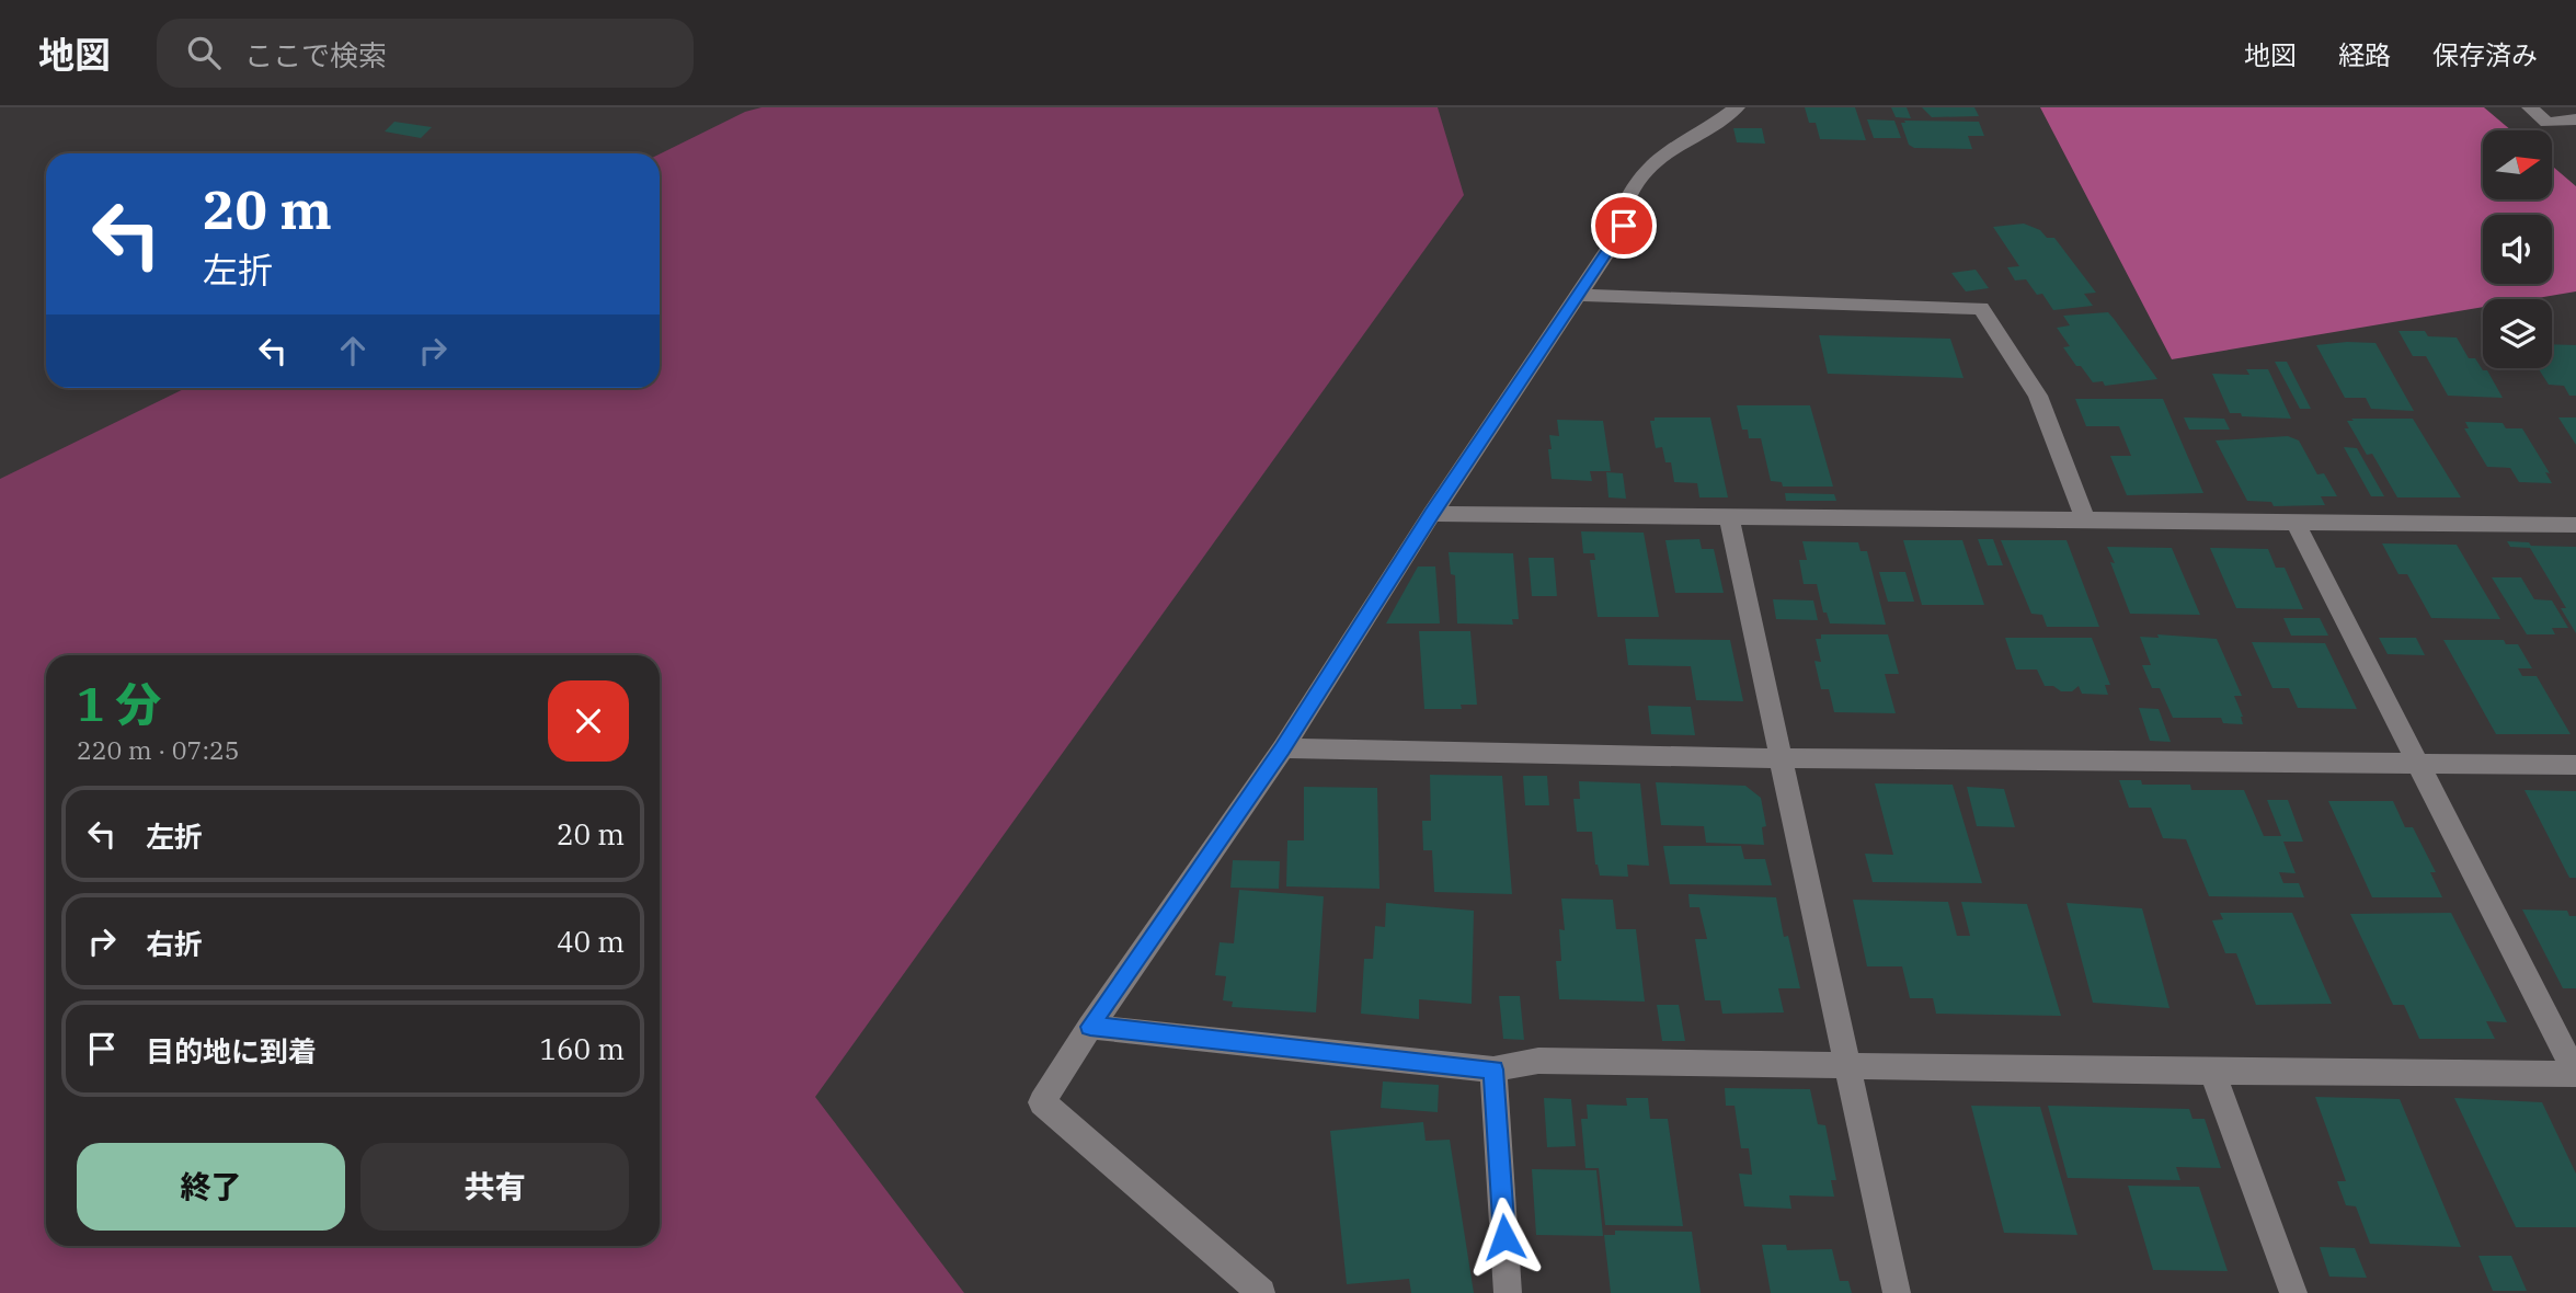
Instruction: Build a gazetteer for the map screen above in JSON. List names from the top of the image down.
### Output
{
  "north": "right",
  "page": {
    "header": "地図",
    "search": "ここで検索",
    "nav": ["地図", "経路", "保存済み"],
    "turn": ["20 m", "左折"],
    "heading": ["1 分", "220 m · 07:25"],
    "list": [
      {
        "name": "左折",
        "value": "20 m"
      },
      {
        "name": "右折",
        "value": "40 m"
      },
      {
        "name": "目的地に到着",
        "value": "160 m"
      }
    ],
    "buttons": ["終了", "共有"]
  }
}
